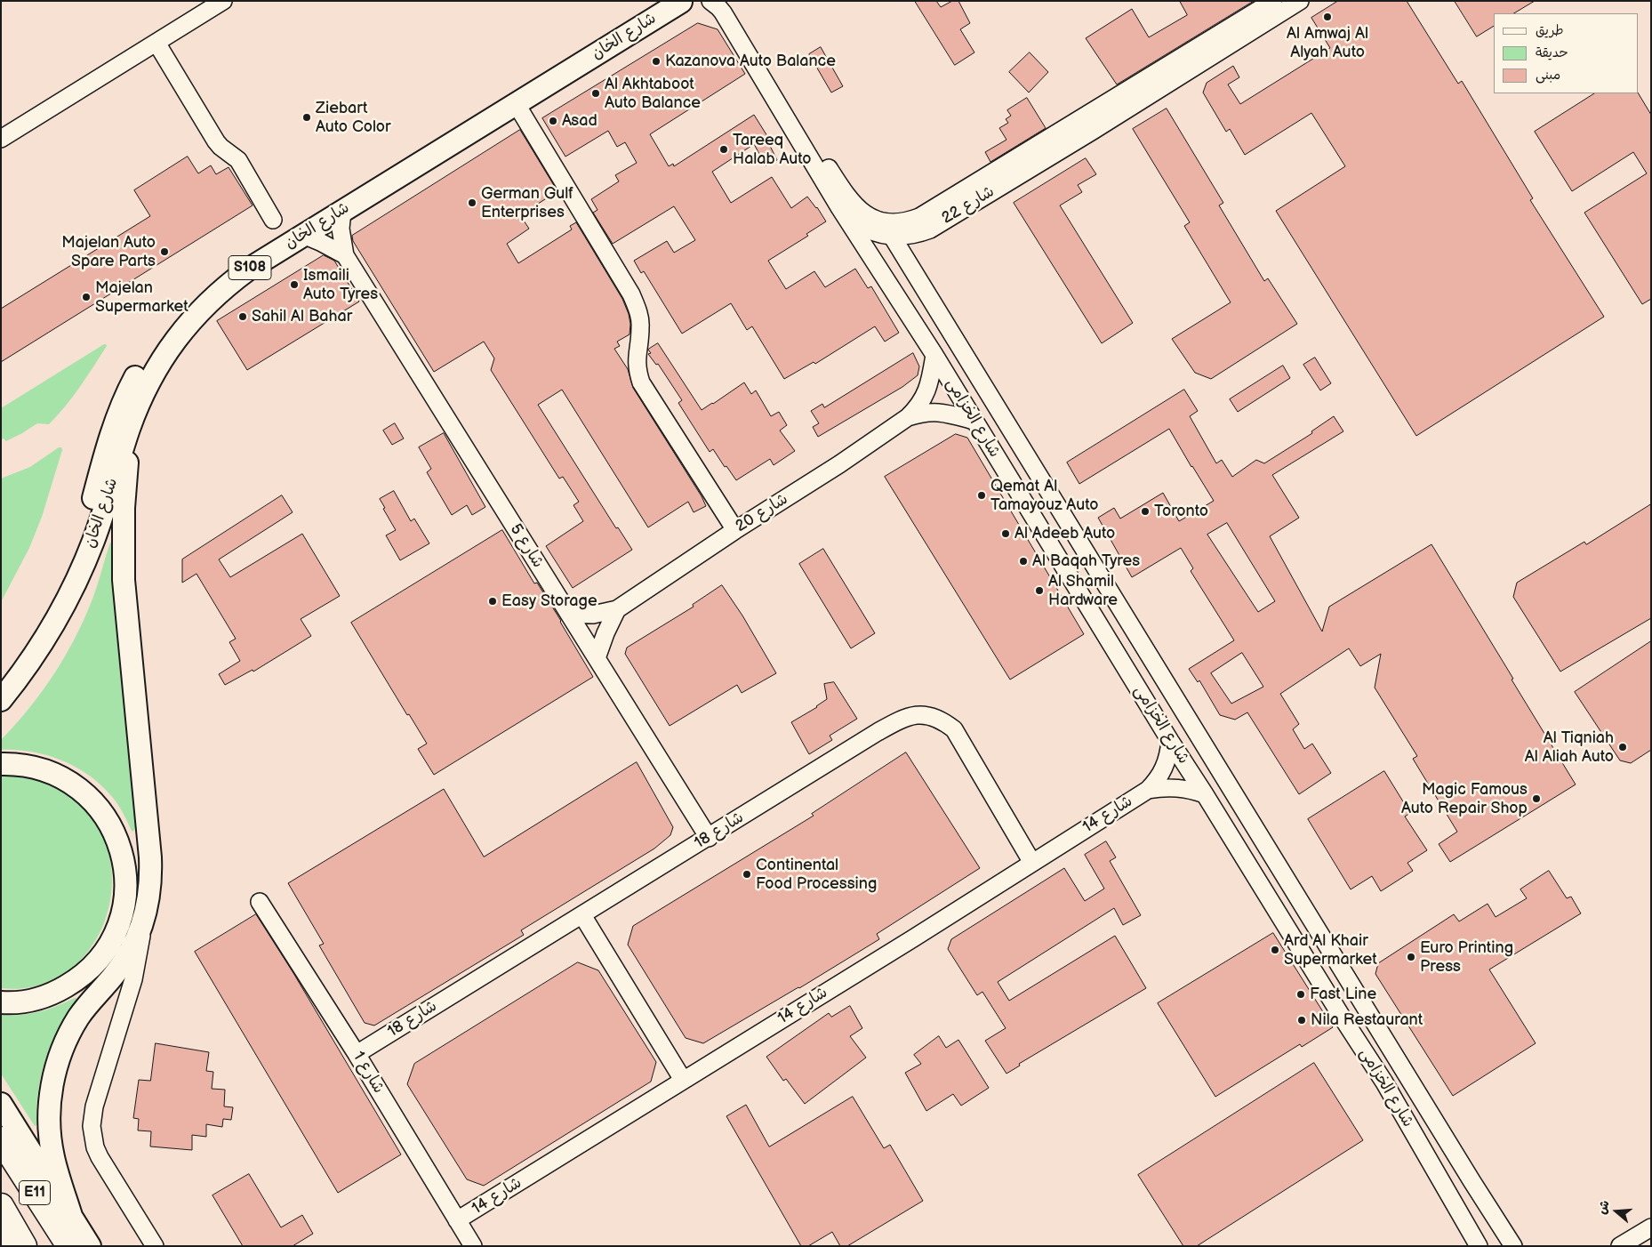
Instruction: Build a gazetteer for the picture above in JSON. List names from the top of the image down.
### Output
{
  "streets": {
    "highway": ["E11"],
    "main road": ["شارع الخان", "S108"],
    "street": [
      "شارع 22",
      "شارع الخزامى",
      "شارع 20",
      "شارع 5",
      "شارع 14",
      "شارع 18",
      "شارع 1"
    ]
  },
  "crossings": [
    ["شارع الخان", "شارع 5"],
    ["شارع 22", "شارع الخزامى"],
    ["شارع الخزامى", "شارع 20"],
    ["شارع الخزامى", "شارع 14"],
    ["شارع 20", "شارع 5"],
    ["شارع 5", "شارع 18"],
    ["شارع 14", "شارع 18"],
    ["شارع 14", "شارع 1"],
    ["شارع 18", "شارع 1"]
  ],
  "places": [
    "Al Amwaj Al Alyah Auto",
    "Kazanova Auto Balance",
    "Al Akhtaboot Auto Balance",
    "Ziebart Auto Color",
    "Asad",
    "Tareeq Halab Auto",
    "German Gulf Enterprises",
    "Majelan Auto Spare Parts",
    "Ismaili Auto Tyres",
    "Majelan Supermarket",
    "Sahil Al Bahar",
    "Qemat Al Tamayouz Auto",
    "Toronto",
    "Al Adeeb Auto",
    "Al Baqah Tyres",
    "Al Shamil Hardware",
    "Easy Storage",
    "Al Tiqniah Al Aliah Auto",
    "Magic Famous Auto Repair Shop",
    "Continental Food Processing",
    "Ard Al Khair Supermarket",
    "Euro Printing Press",
    "Fast Line",
    "Nila Restaurant"
  ],
  "legend": ["طريق", "حديقة", "مبنى"],
  "north": "left"
}
